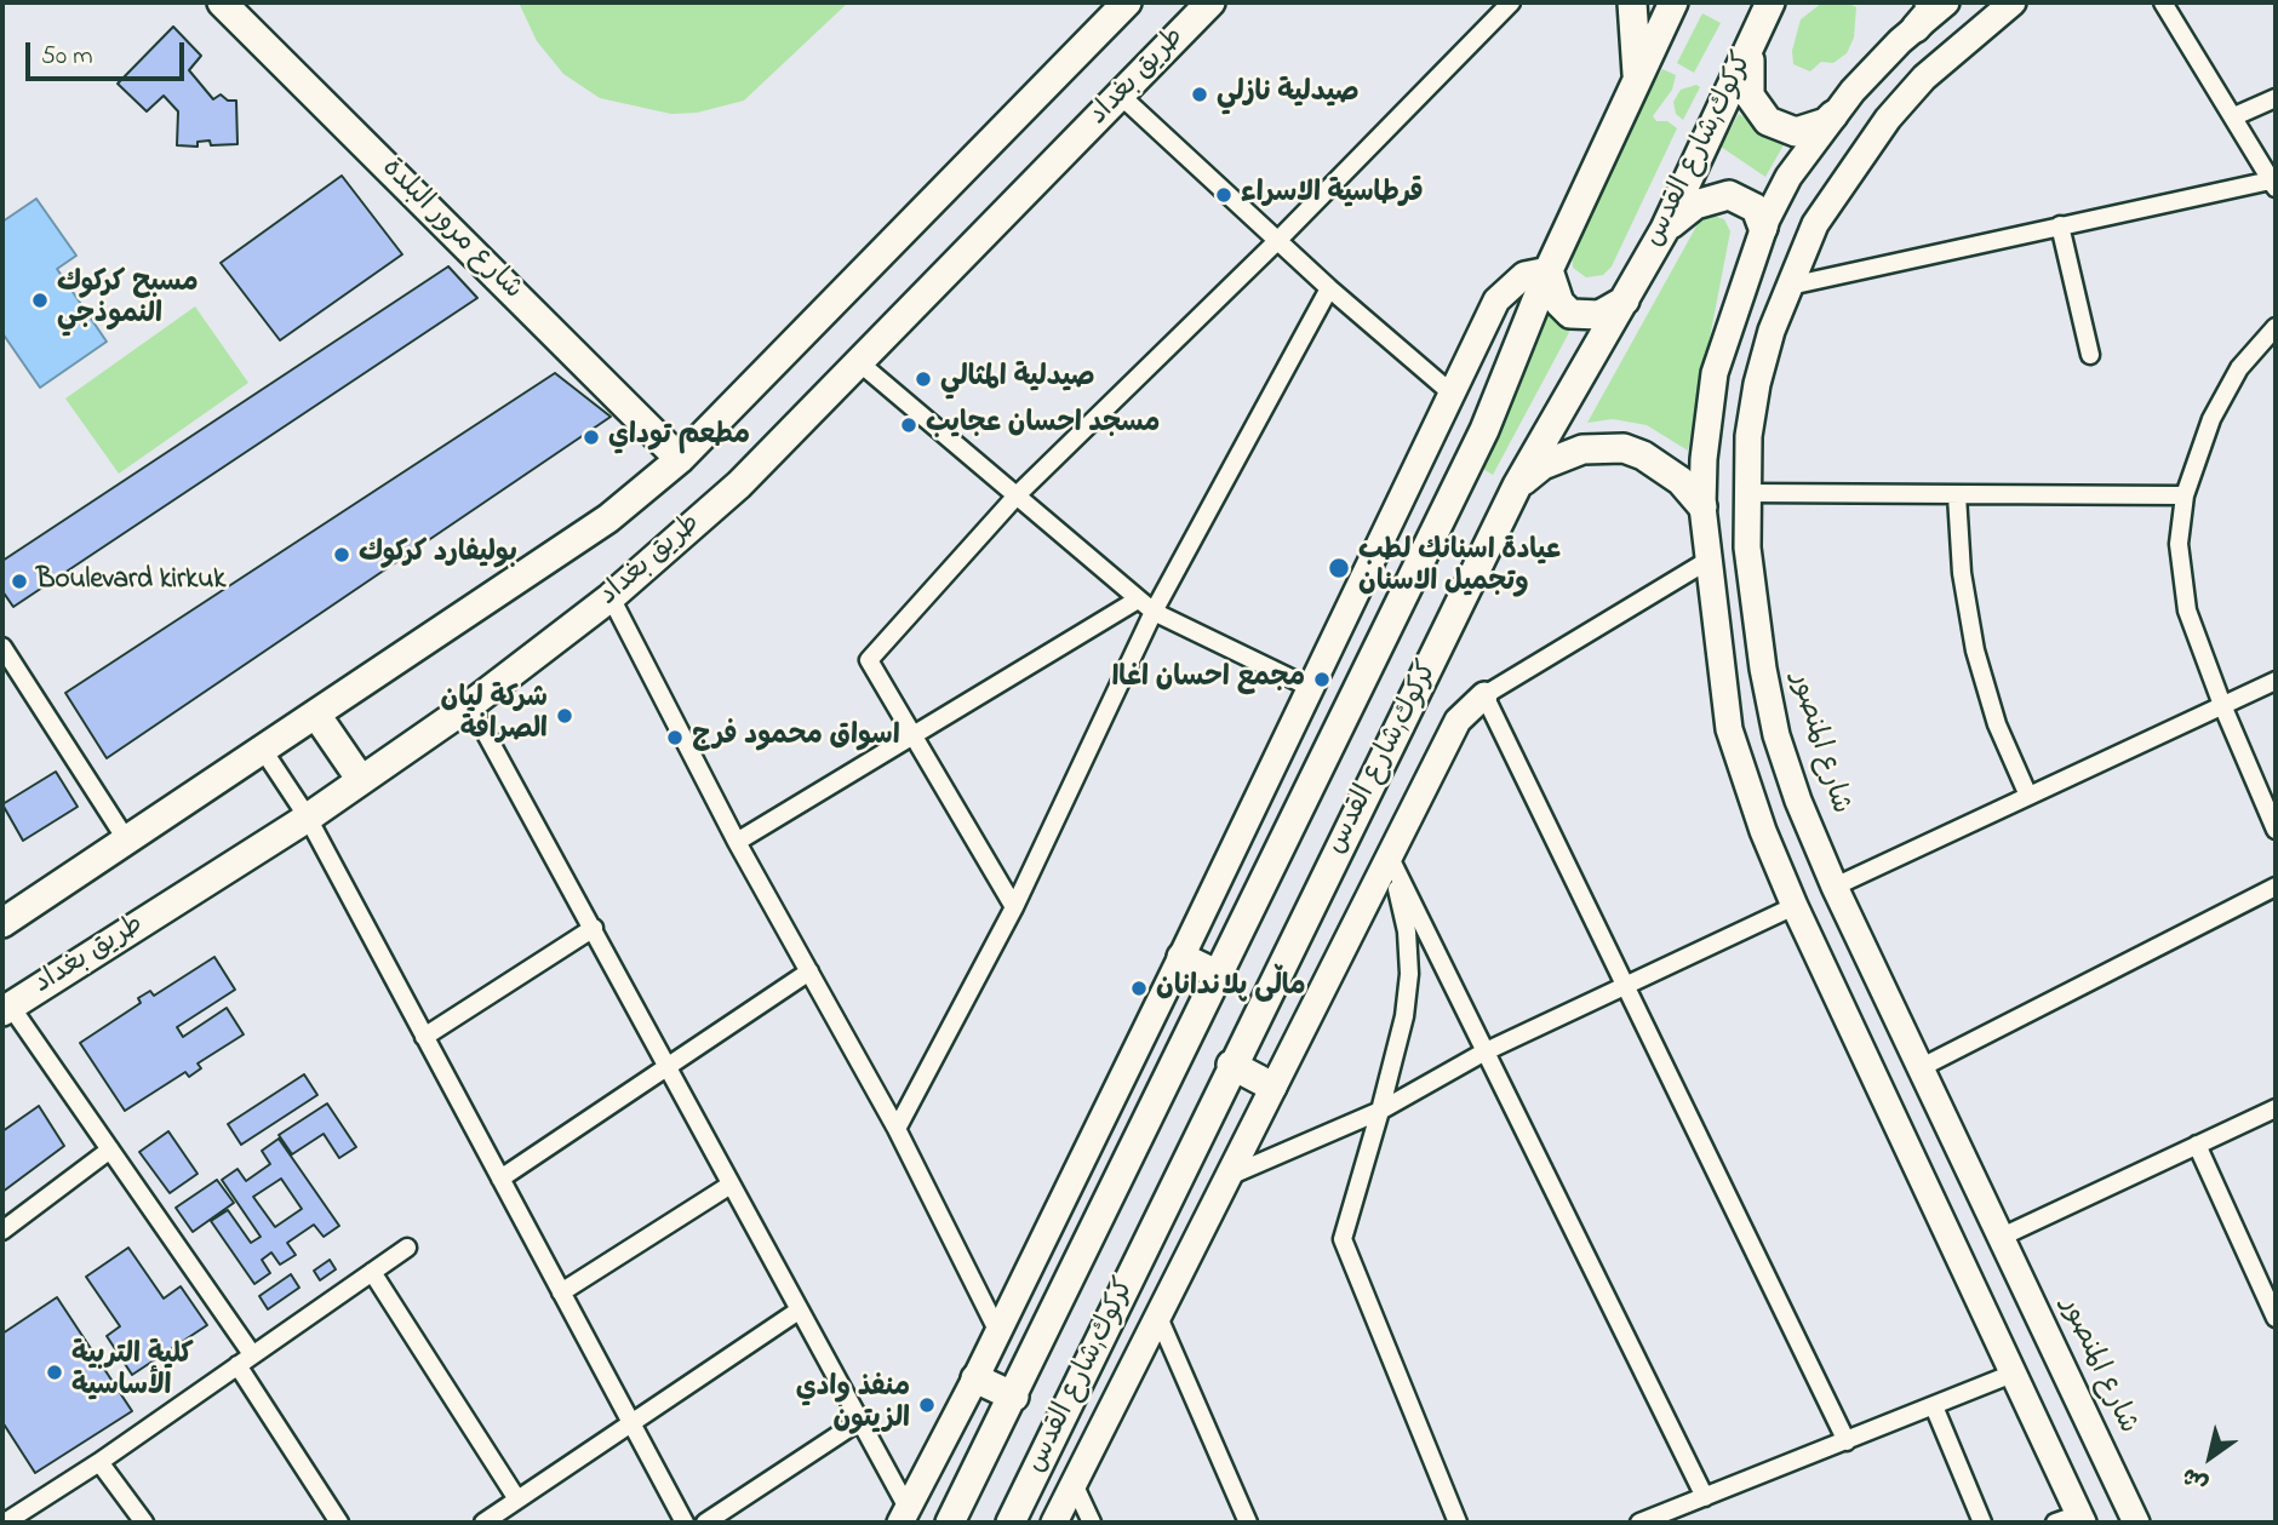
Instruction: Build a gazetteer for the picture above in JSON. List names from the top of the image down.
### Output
{
  "streets": {
    "main road": ["طريق بغداد", "كركوك,شارع القدس", "شارع مرور البلدة"],
    "street": ["شارع المنصور"]
  },
  "places": [
    "صيدلية نازلي",
    "قرطاسية الاسراء",
    "مسبح كركوك النموذجي",
    "صيدلية المثالي",
    "مسجد احسان عجايب",
    "مطعم توداي",
    "بوليفارد كركوك",
    "عيادة اسنانك لطب وتجميل الاسنان",
    "Boulevard kirkuk",
    "مجمع احسان اغاا",
    "شركة ليان الصرافة",
    "اسواق محمود فرج",
    "ماڵی پلاندانان",
    "كلية التربية الأساسية",
    "منفذ وادي الزيتون"
  ],
  "scale_bar": "50 m",
  "north": "bottom left"
}
